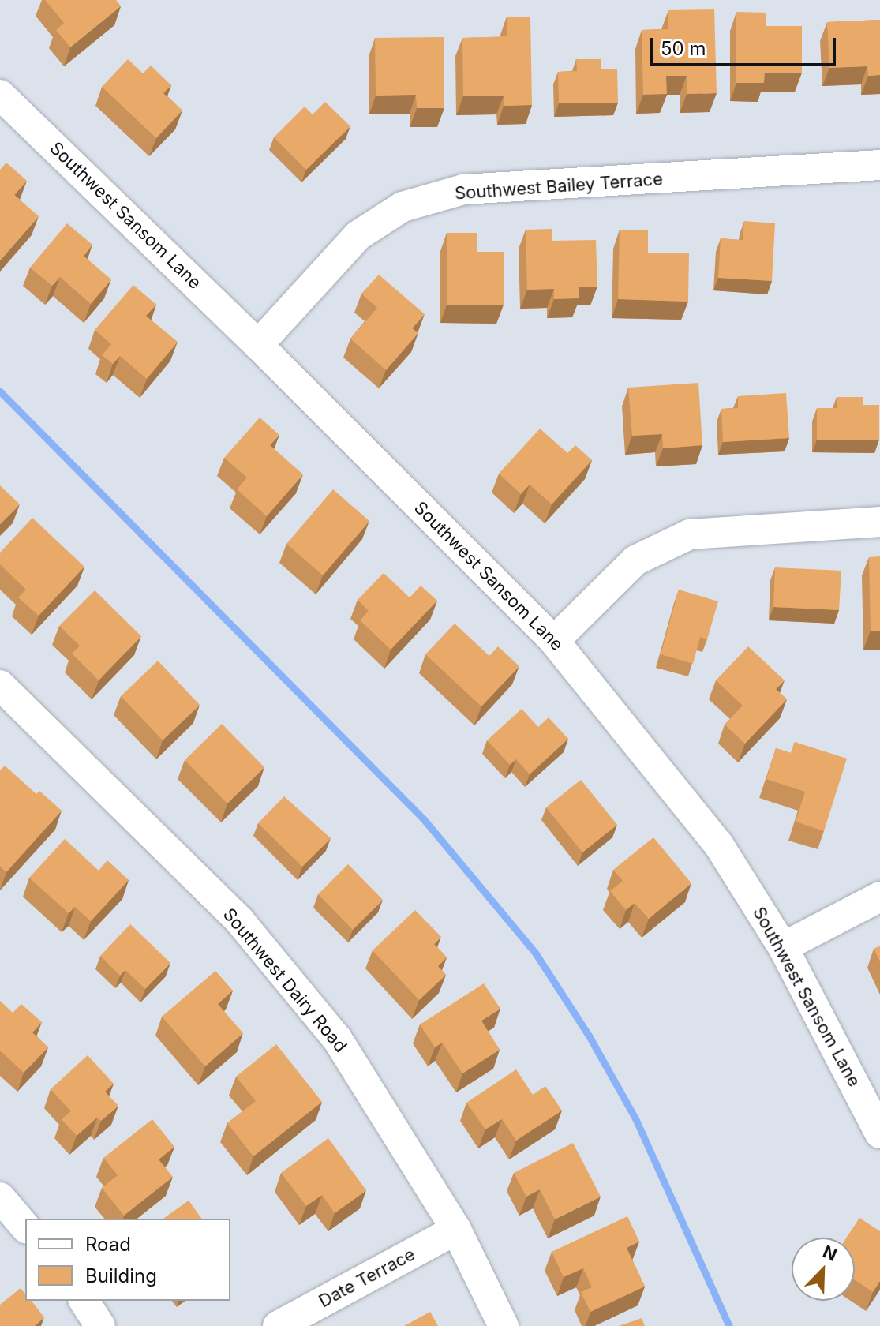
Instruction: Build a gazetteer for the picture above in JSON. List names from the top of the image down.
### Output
{
  "streets": {
    "street": [
      "Southwest Bailey Terrace",
      "Southwest Sansom Lane",
      "Southwest Dairy Road",
      "Date Terrace"
    ]
  },
  "crossings": [
    ["Southwest Bailey Terrace", "Southwest Sansom Lane"],
    ["Southwest Dairy Road", "Date Terrace"]
  ],
  "legend": ["Road", "Building"],
  "scale_bar": "50 m",
  "north": "top right"
}
